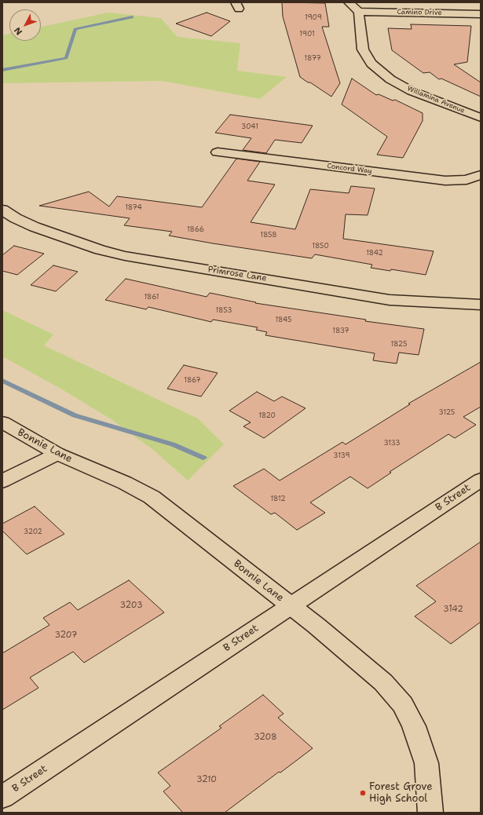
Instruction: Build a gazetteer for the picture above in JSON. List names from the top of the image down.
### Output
{
  "streets": {
    "street": [
      "Camino Drive",
      "Willamina Avenue",
      "Concord Way",
      "Primrose Lane",
      "Bonnie Lane",
      "B Street"
    ]
  },
  "crossings": [
    ["Camino Drive", "Willamina Avenue"],
    ["Bonnie Lane", "B Street"]
  ],
  "places": ["Forest Grove High School"],
  "house_numbers": [
    "1909",
    "1901",
    "1877",
    "3041",
    "1874",
    "1866",
    "1858",
    "1850",
    "1842",
    "1861",
    "1853",
    "1845",
    "1837",
    "1825",
    "1867",
    "3125",
    "1820",
    "3133",
    "3139",
    "1812",
    "3202",
    "3203",
    "3142",
    "3207",
    "3208",
    "3210"
  ],
  "north": "bottom left"
}
